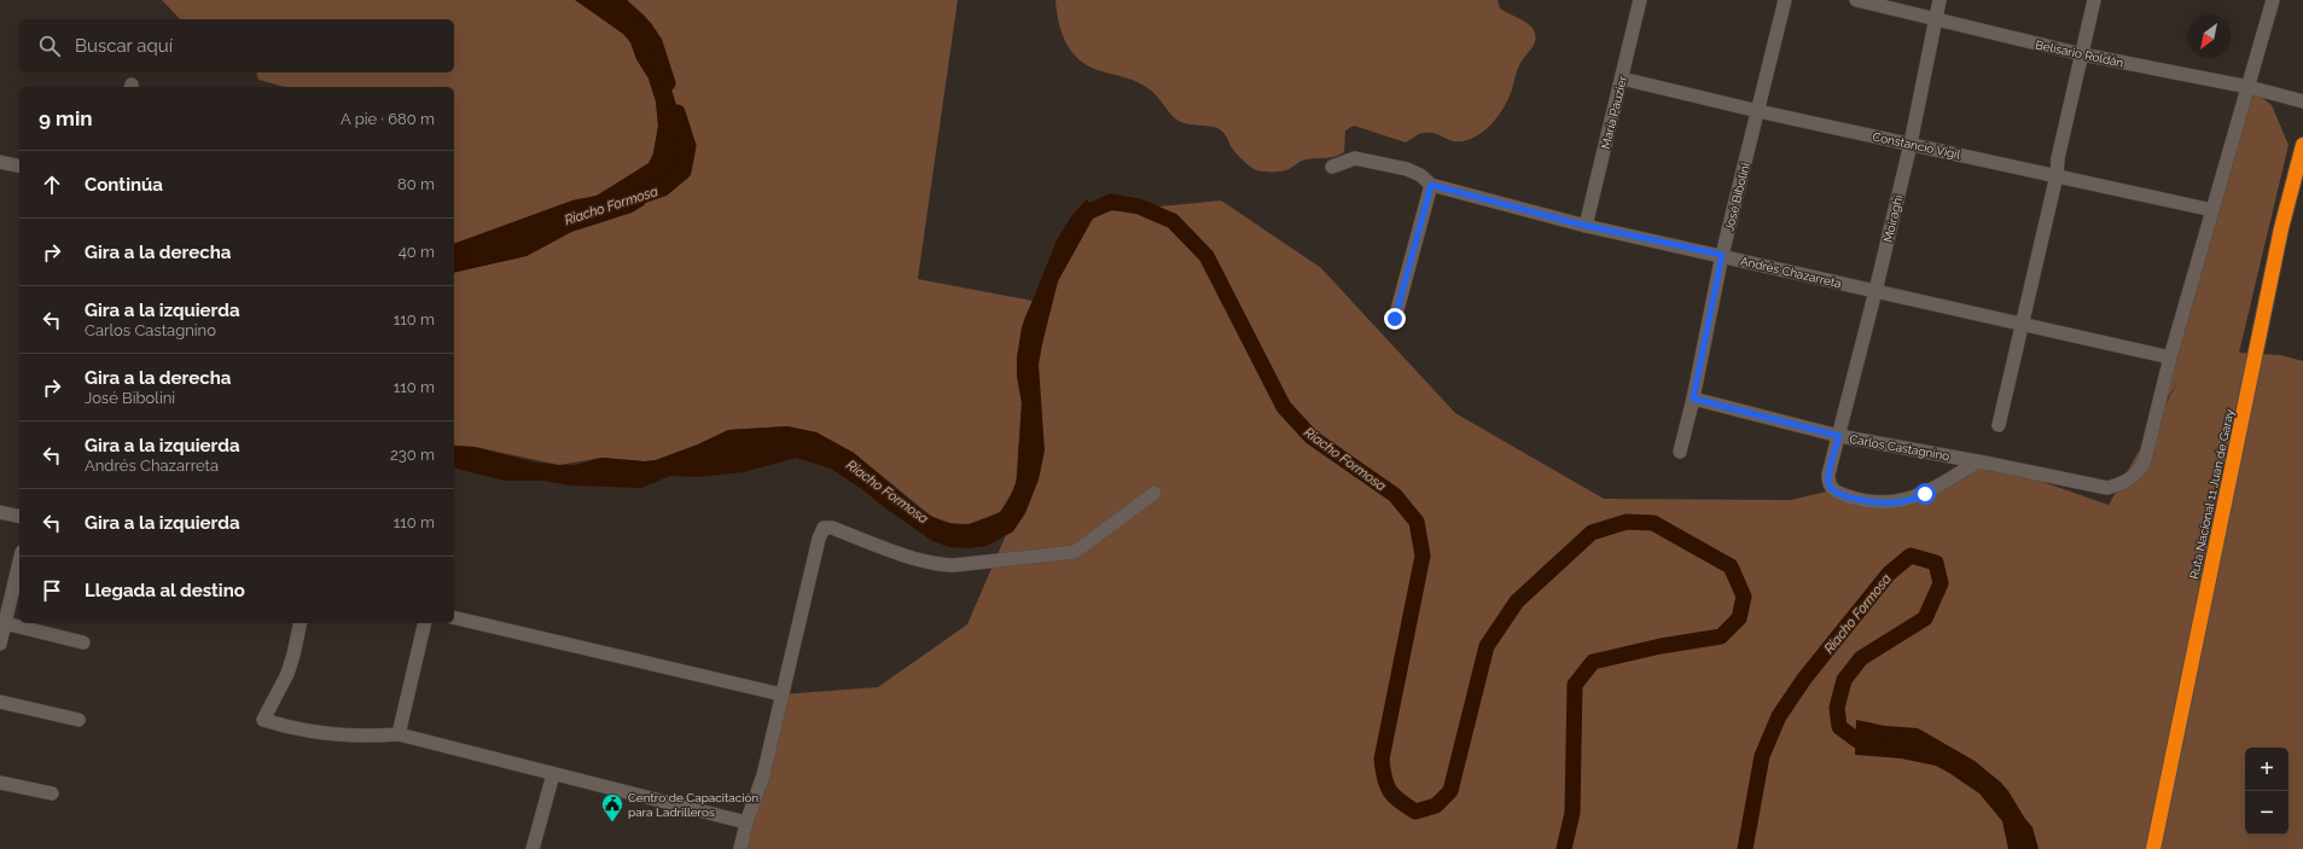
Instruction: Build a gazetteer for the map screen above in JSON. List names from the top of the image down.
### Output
{
  "streets": {
    "highway": ["Ruta Nacional 11 Juan de Garay"],
    "street": [
      "Belisario Roldán",
      "María Pauzier",
      "Constancio Vigil",
      "José Bibolini",
      "Moiraghi",
      "Andrés Chazarreta",
      "Carlos Castagnino"
    ]
  },
  "crossings": [
    ["Belisario Roldán", "Moiraghi"],
    ["María Pauzier", "Constancio Vigil"],
    ["María Pauzier", "Andrés Chazarreta"],
    ["Constancio Vigil", "José Bibolini"],
    ["Constancio Vigil", "Moiraghi"],
    ["José Bibolini", "Andrés Chazarreta"],
    ["José Bibolini", "Carlos Castagnino"],
    ["Moiraghi", "Andrés Chazarreta"],
    ["Moiraghi", "Carlos Castagnino"],
    ["Andrés Chazarreta", "Carlos Castagnino"]
  ],
  "water": ["Riacho Formosa"],
  "places": {
    "public building": ["Centro de Capacitación para Ladrilleros"]
  },
  "north": "bottom left",
  "page": {
    "search": "Buscar aquí",
    "heading": ["9 min", "A pie · 680 m"],
    "list": [
      ["Continúa", "80 m"],
      ["Gira a la derecha", "40 m"],
      ["Gira a la izquierda", "Carlos Castagnino", "110 m"],
      ["Gira a la derecha", "José Bibolini", "110 m"],
      ["Gira a la izquierda", "Andrés Chazarreta", "230 m"],
      ["Gira a la izquierda", "110 m"],
      "Llegada al destino"
    ],
    "map_buttons": ["+", "−"]
  }
}
